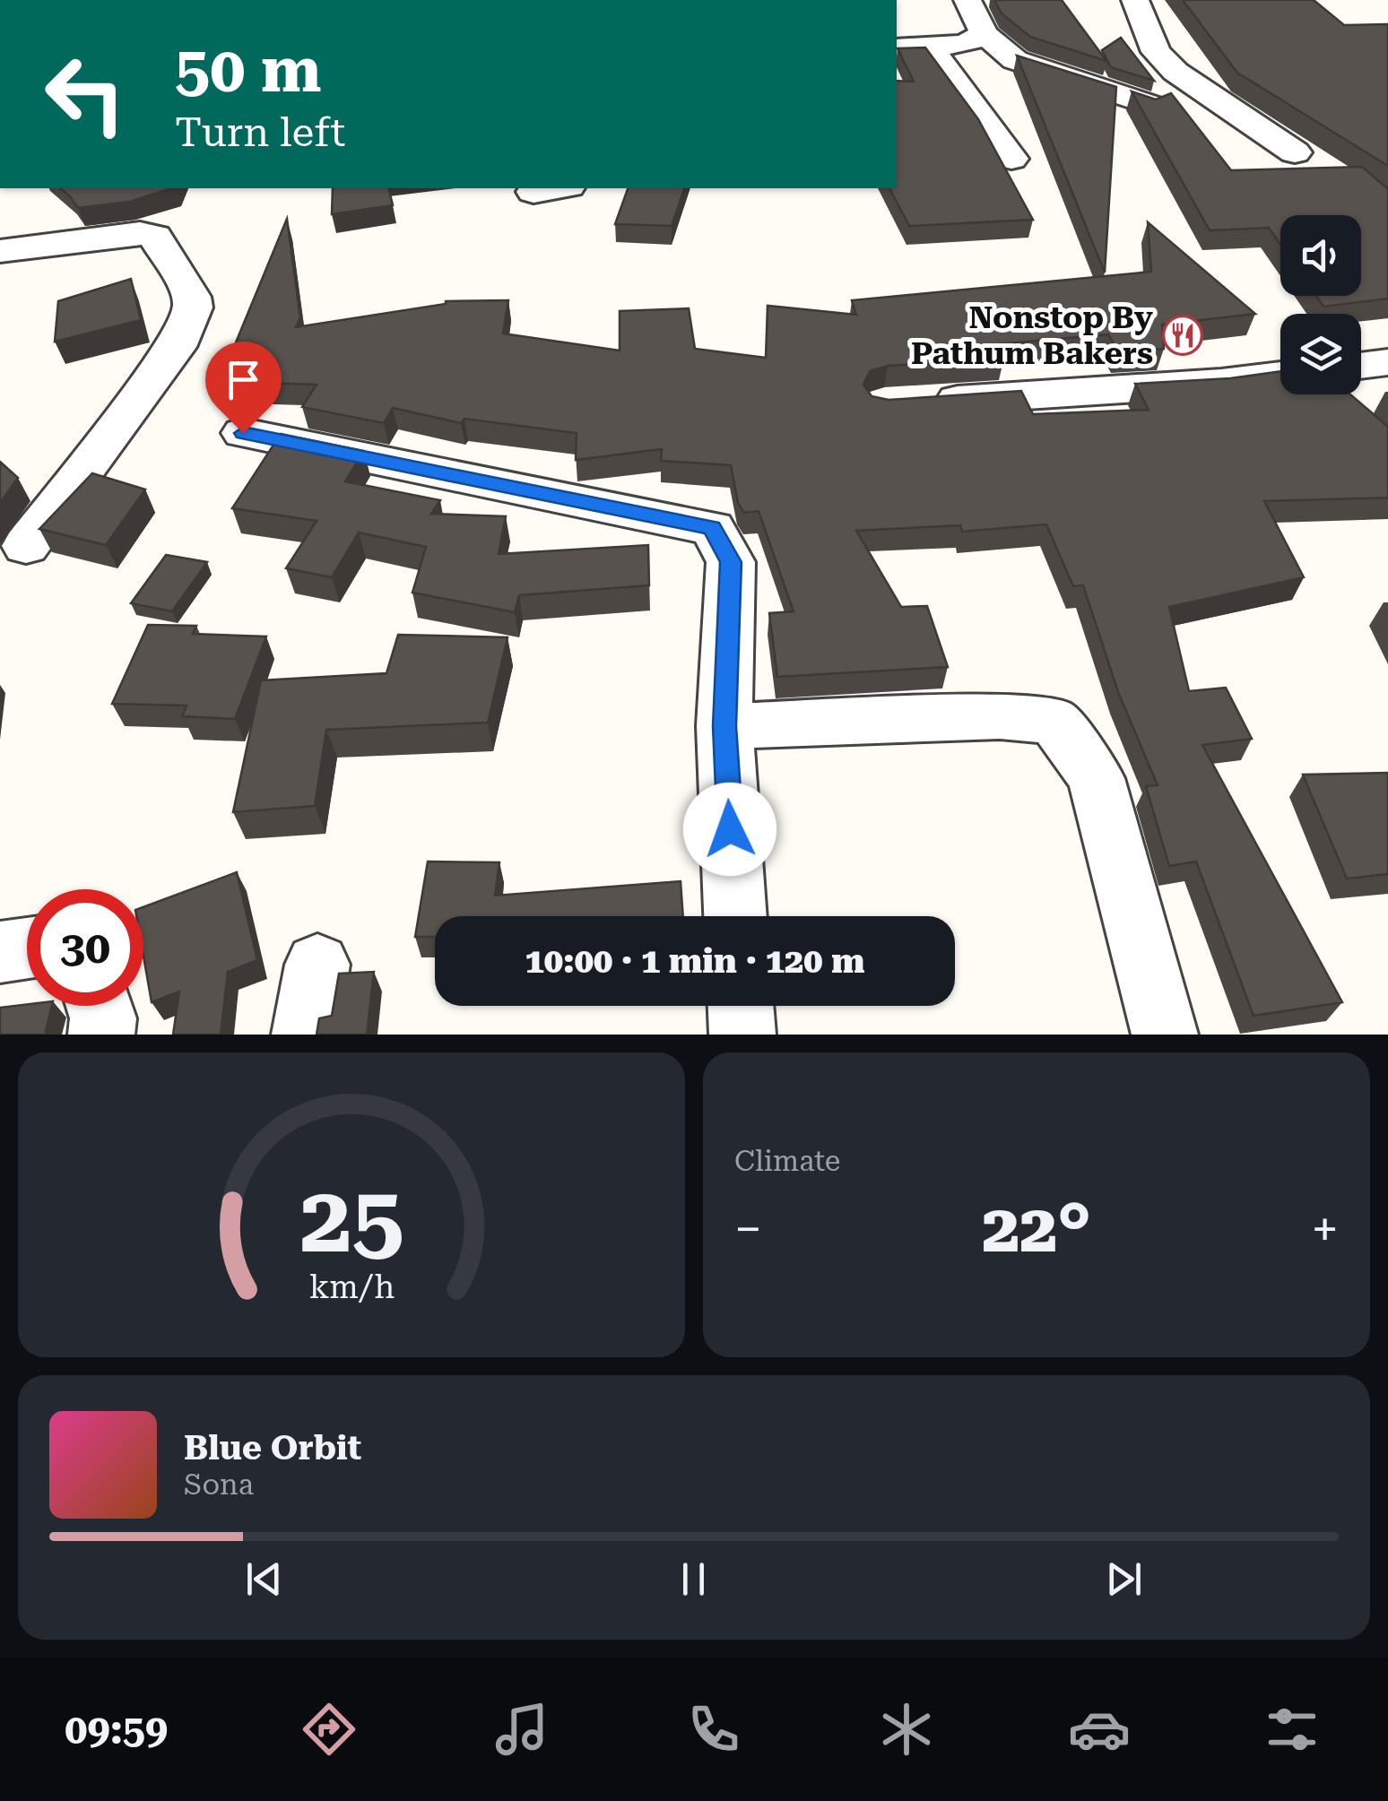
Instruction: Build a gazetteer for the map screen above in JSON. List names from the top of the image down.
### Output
{
  "places": {
    "restaurant": ["Nonstop By Pathum Bakers"]
  },
  "page": {
    "turn": ["50 m", "Turn left"],
    "limit": "30",
    "trip": "10:00 · 1 min · 120 m",
    "tile": "Climate",
    "heat": ["−", "22°", "+"],
    "song": ["Blue Orbit", "Sona"],
    "tabs": "09:59",
    "gauge": ["25", "km/h"]
  }
}
